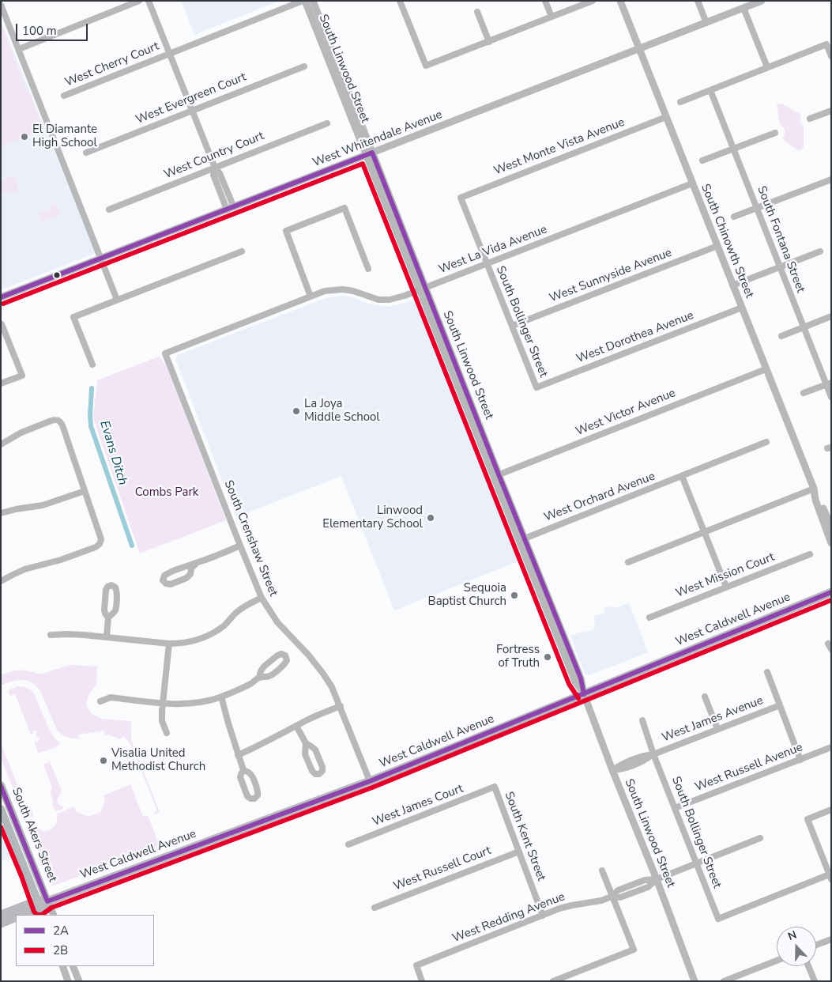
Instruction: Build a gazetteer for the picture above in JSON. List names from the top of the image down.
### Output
{
  "streets": {
    "main road": ["West Caldwell Avenue", "South Akers Street"],
    "street": [
      "West Cherry Court",
      "South Linwood Street",
      "West Evergreen Court",
      "West Whitendale Avenue",
      "West Monte Vista Avenue",
      "West Country Court",
      "South Fontana Street",
      "South Chinowth Street",
      "West La Vida Avenue",
      "West Sunnyside Avenue",
      "South Bollinger Street",
      "West Dorothea Avenue",
      "West Victor Avenue",
      "West Orchard Avenue",
      "South Crenshaw Street",
      "West Mission Court",
      "West James Avenue",
      "West Russell Avenue",
      "West James Court",
      "South Kent Street",
      "West Russell Court",
      "West Redding Avenue"
    ]
  },
  "crossings": [
    ["West Cherry Court", "South Linwood Street"],
    ["South Linwood Street", "West Whitendale Avenue"],
    ["South Linwood Street", "West La Vida Avenue"],
    ["South Linwood Street", "West Victor Avenue"],
    ["South Linwood Street", "West Orchard Avenue"],
    ["South Linwood Street", "West Caldwell Avenue"],
    ["South Linwood Street", "West James Avenue"],
    ["South Linwood Street", "West Redding Avenue"],
    ["West Whitendale Avenue", "South Chinowth Street"],
    ["West Monte Vista Avenue", "South Chinowth Street"],
    ["West Monte Vista Avenue", "South Bollinger Street"],
    ["South Chinowth Street", "West La Vida Avenue"],
    ["South Chinowth Street", "West Sunnyside Avenue"],
    ["South Chinowth Street", "West Dorothea Avenue"],
    ["South Chinowth Street", "West Victor Avenue"],
    ["West La Vida Avenue", "South Bollinger Street"],
    ["West La Vida Avenue", "South Crenshaw Street"],
    ["West Sunnyside Avenue", "South Bollinger Street"],
    ["South Bollinger Street", "West Dorothea Avenue"],
    ["South Bollinger Street", "West James Avenue"],
    ["South Bollinger Street", "West Russell Avenue"],
    ["South Bollinger Street", "West Redding Avenue"],
    ["South Crenshaw Street", "West Caldwell Avenue"],
    ["West Caldwell Avenue", "South Akers Street"],
    ["West James Court", "South Kent Street"],
    ["South Kent Street", "West Russell Court"],
    ["South Kent Street", "West Redding Avenue"]
  ],
  "water": ["Evans Ditch"],
  "parks": ["Combs Park"],
  "places": [
    "El Diamante High School",
    "La Joya Middle School",
    "Linwood Elementary School",
    "Sequoia Baptist Church",
    "Fortress of Truth",
    "Visalia United Methodist Church"
  ],
  "lines": ["transit line 2A", "transit line 2B"],
  "legend": ["2A", "2B"],
  "scale_bar": "100 m",
  "north": "top"
}
